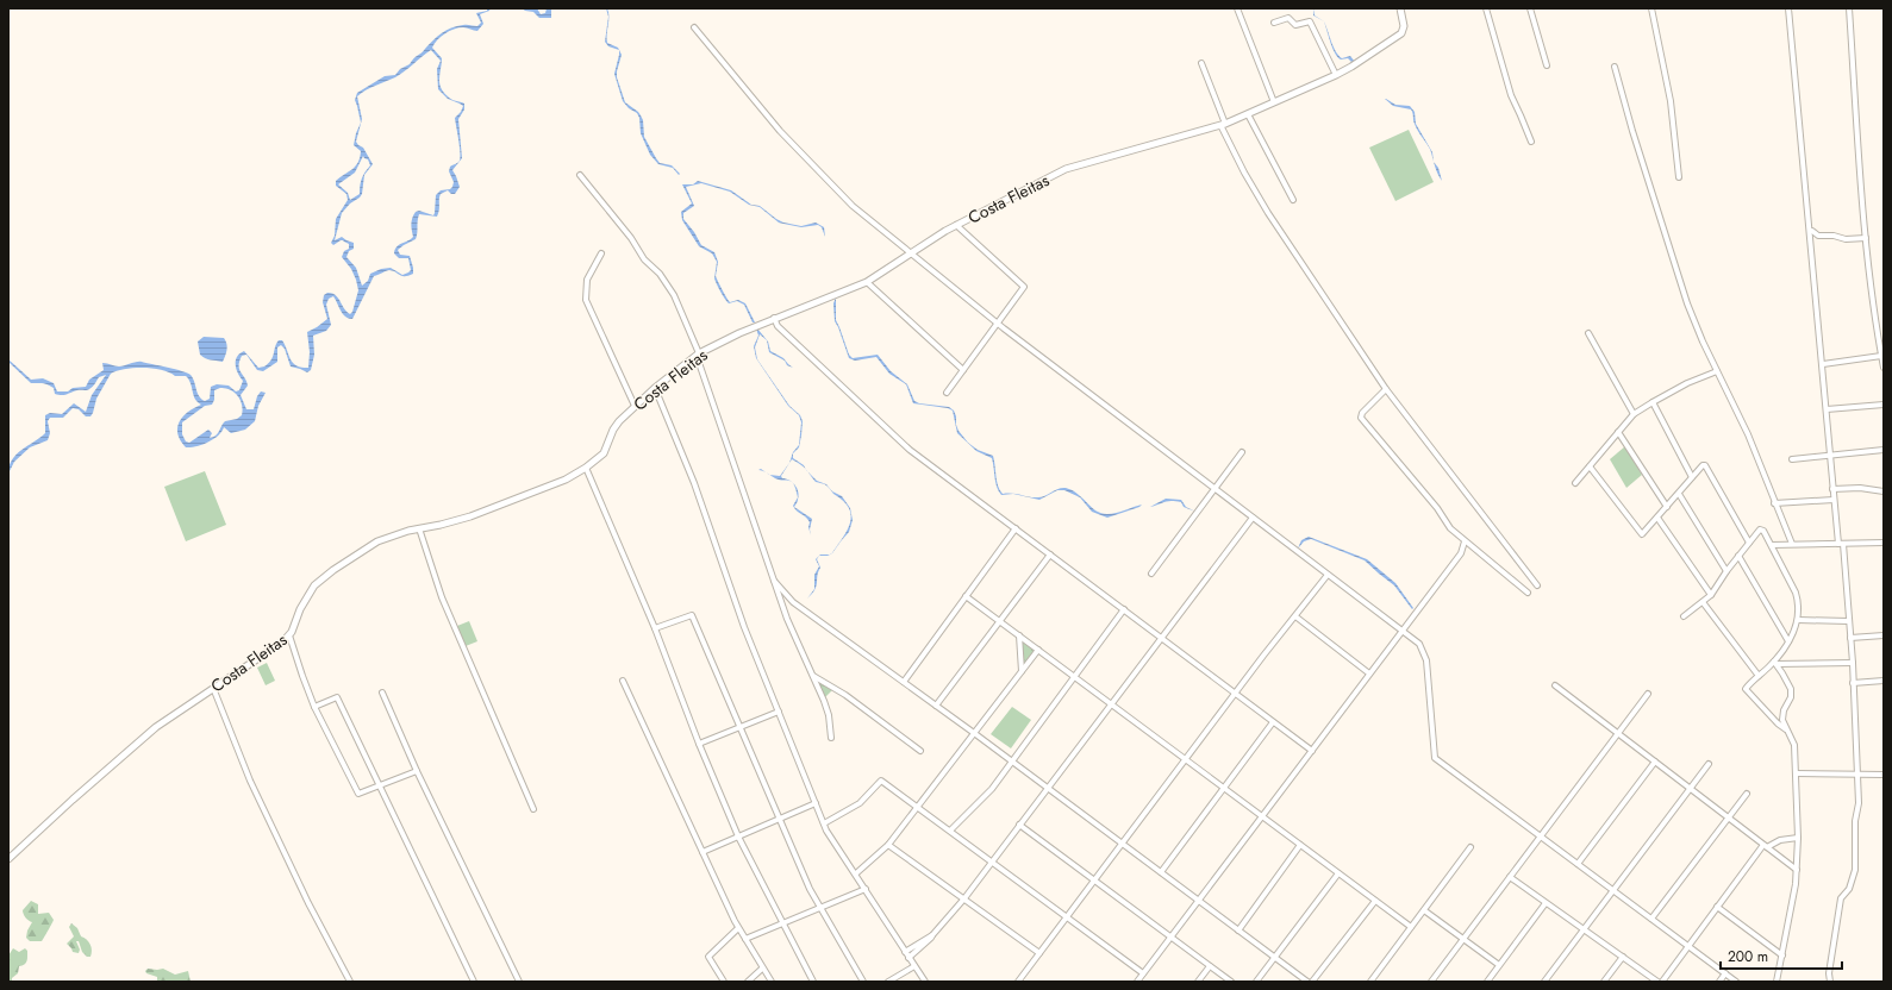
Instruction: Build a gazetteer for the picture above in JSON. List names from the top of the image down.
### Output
{
  "streets": {
    "main road": ["Costa Fleitas"]
  },
  "scale_bar": "200 m"
}
